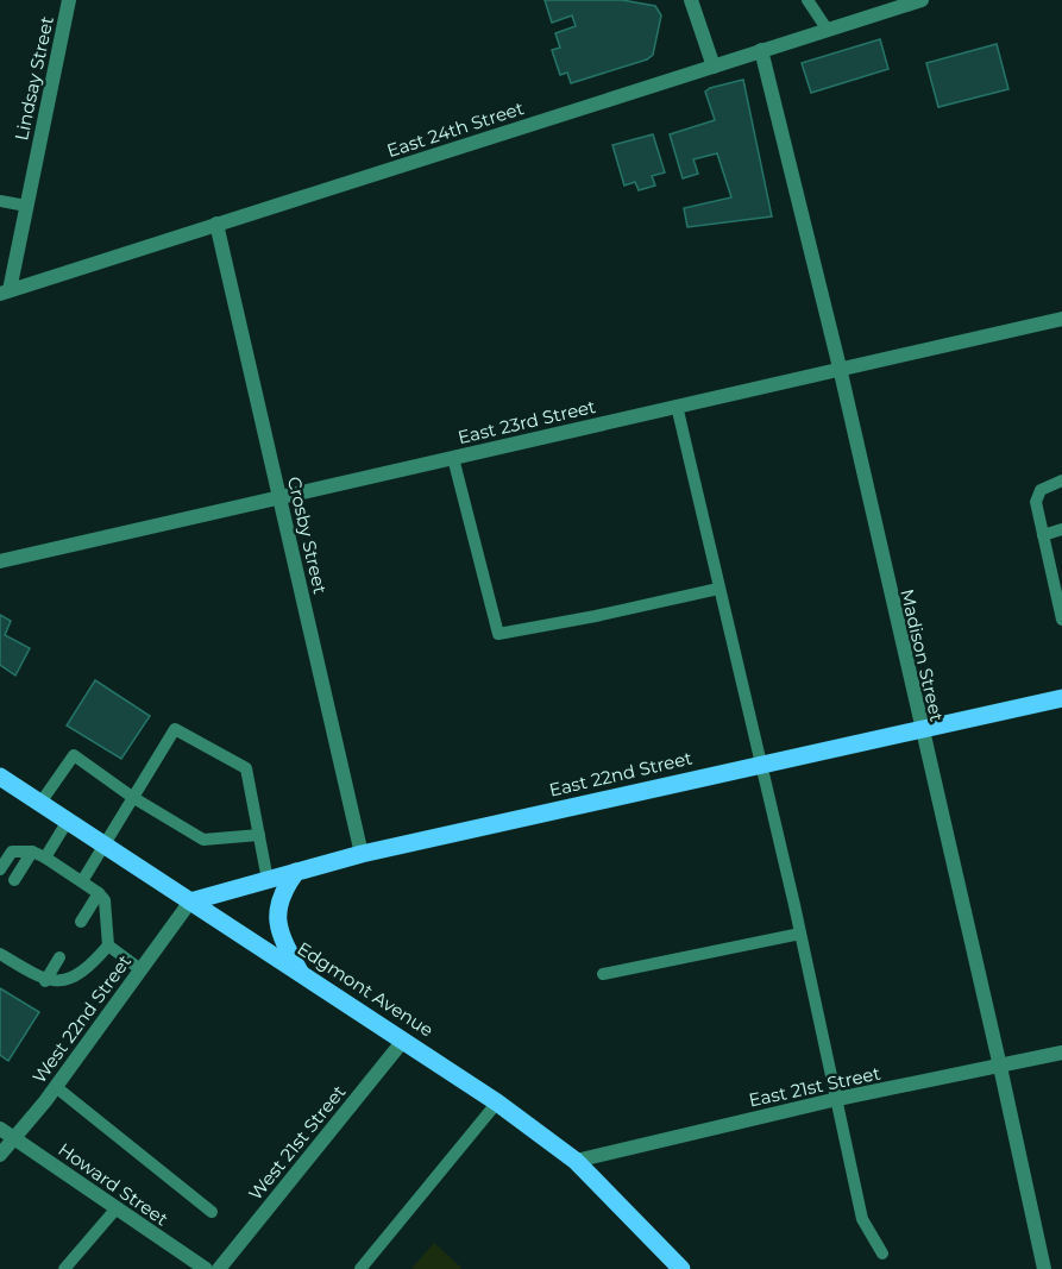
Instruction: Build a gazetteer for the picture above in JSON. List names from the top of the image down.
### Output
{
  "streets": {
    "main road": ["East 22nd Street", "Edgmont Avenue"],
    "street": [
      "Lindsay Street",
      "East 24th Street",
      "East 23rd Street",
      "Crosby Street",
      "Madison Street",
      "West 22nd Street",
      "East 21st Street",
      "West 21st Street",
      "Howard Street"
    ]
  },
  "crossings": [
    ["Lindsay Street", "East 24th Street"],
    ["East 24th Street", "Crosby Street"],
    ["East 24th Street", "Madison Street"],
    ["East 23rd Street", "Crosby Street"],
    ["East 23rd Street", "Madison Street"],
    ["Crosby Street", "East 22nd Street"],
    ["Madison Street", "East 22nd Street"],
    ["Madison Street", "East 21st Street"],
    ["East 22nd Street", "Edgmont Avenue"],
    ["East 22nd Street", "West 22nd Street"],
    ["Edgmont Avenue", "West 22nd Street"],
    ["Edgmont Avenue", "East 21st Street"],
    ["Edgmont Avenue", "West 21st Street"],
    ["West 22nd Street", "Howard Street"]
  ]
}
